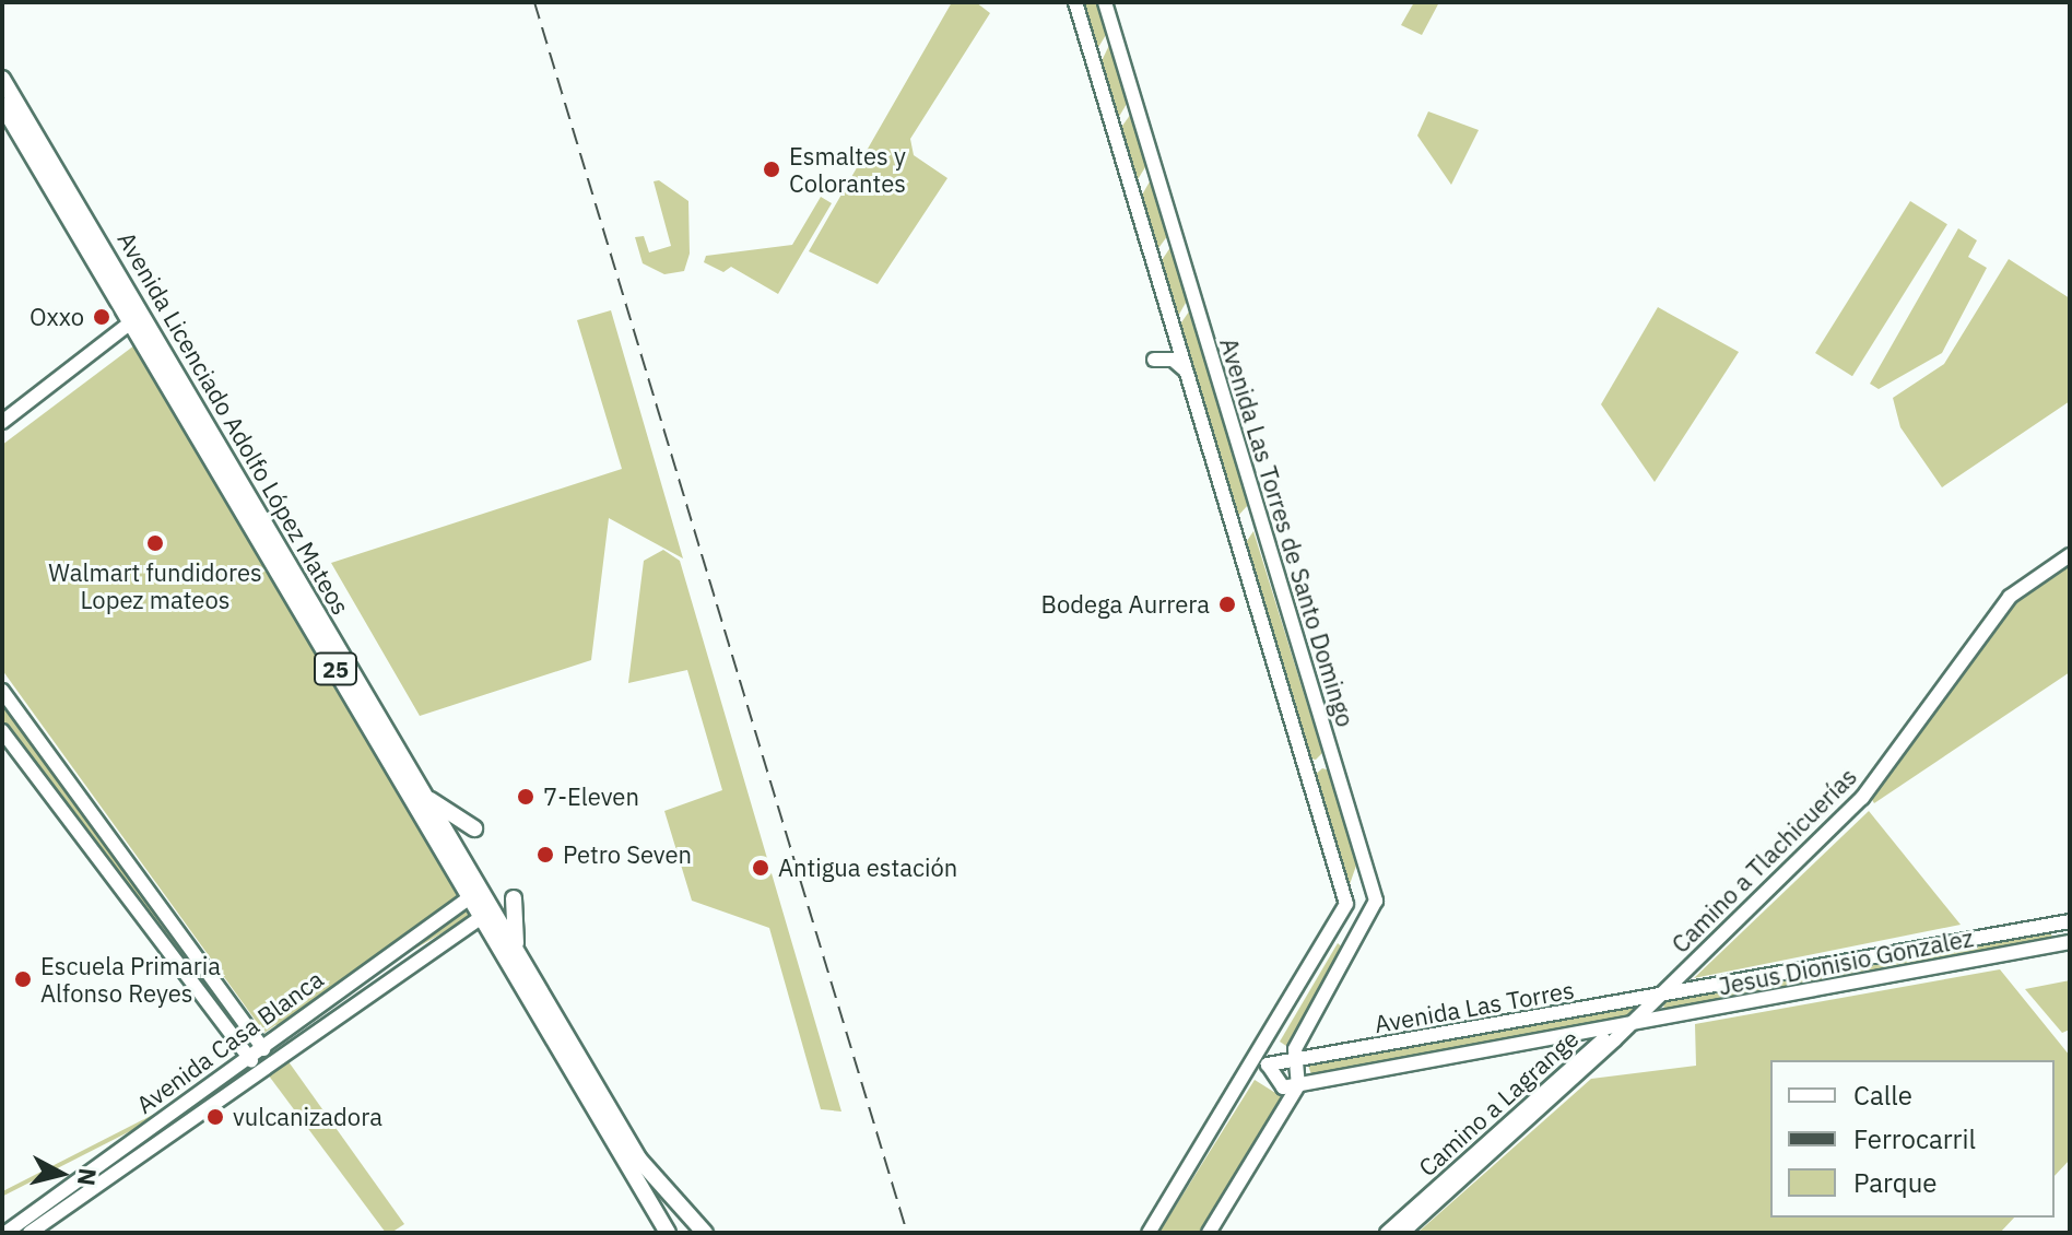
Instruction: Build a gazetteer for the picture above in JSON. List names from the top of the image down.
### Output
{
  "streets": {
    "main road": ["Avenida Licenciado Adolfo López Mateos", "25"],
    "street": [
      "Avenida Las Torres de Santo Domingo",
      "Camino a Tlachicuerías",
      "Jesus Dionisio Gonzalez",
      "Avenida Las Torres",
      "Avenida Casa Blanca",
      "Camino a Lagrange"
    ]
  },
  "crossings": [
    ["Avenida Licenciado Adolfo López Mateos", "Avenida Casa Blanca"],
    ["Avenida Las Torres de Santo Domingo", "Avenida Las Torres"],
    ["Camino a Tlachicuerías", "Jesus Dionisio Gonzalez"],
    ["Camino a Tlachicuerías", "Avenida Las Torres"],
    ["Camino a Tlachicuerías", "Camino a Lagrange"],
    ["Jesus Dionisio Gonzalez", "Avenida Las Torres"],
    ["Jesus Dionisio Gonzalez", "Camino a Lagrange"],
    ["Avenida Las Torres", "Camino a Lagrange"]
  ],
  "places": [
    "Esmaltes y Colorantes",
    "Oxxo",
    "Walmart fundidores Lopez mateos",
    "Bodega Aurrera",
    "7-Eleven",
    "Petro Seven",
    "Antigua estación",
    "Escuela Primaria Alfonso Reyes",
    "vulcanizadora"
  ],
  "legend": ["Calle", "Ferrocarril", "Parque"],
  "north": "right"
}
